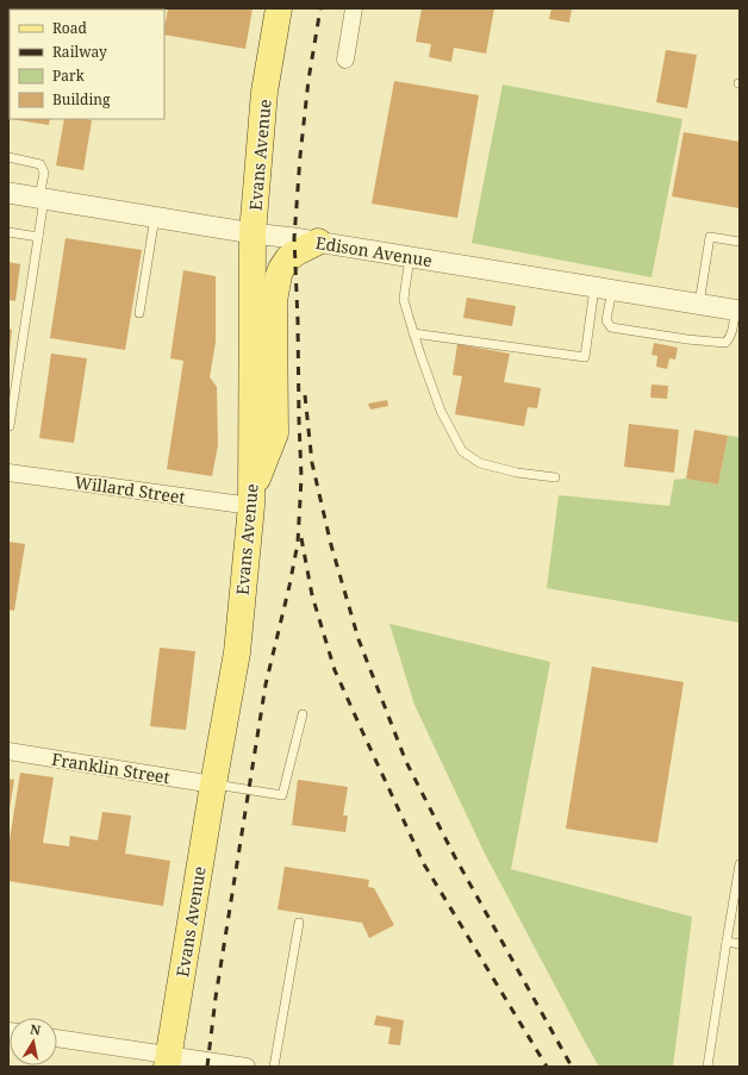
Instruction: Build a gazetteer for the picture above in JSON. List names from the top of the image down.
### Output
{
  "streets": {
    "main road": ["Evans Avenue"],
    "street": ["Edison Avenue", "Willard Street", "Franklin Street"]
  },
  "crossings": [
    ["Evans Avenue", "Edison Avenue"],
    ["Evans Avenue", "Willard Street"],
    ["Evans Avenue", "Franklin Street"]
  ],
  "legend": [
    "Road",
    "Railway",
    "Park",
    "Building"
  ],
  "north": "top"
}
